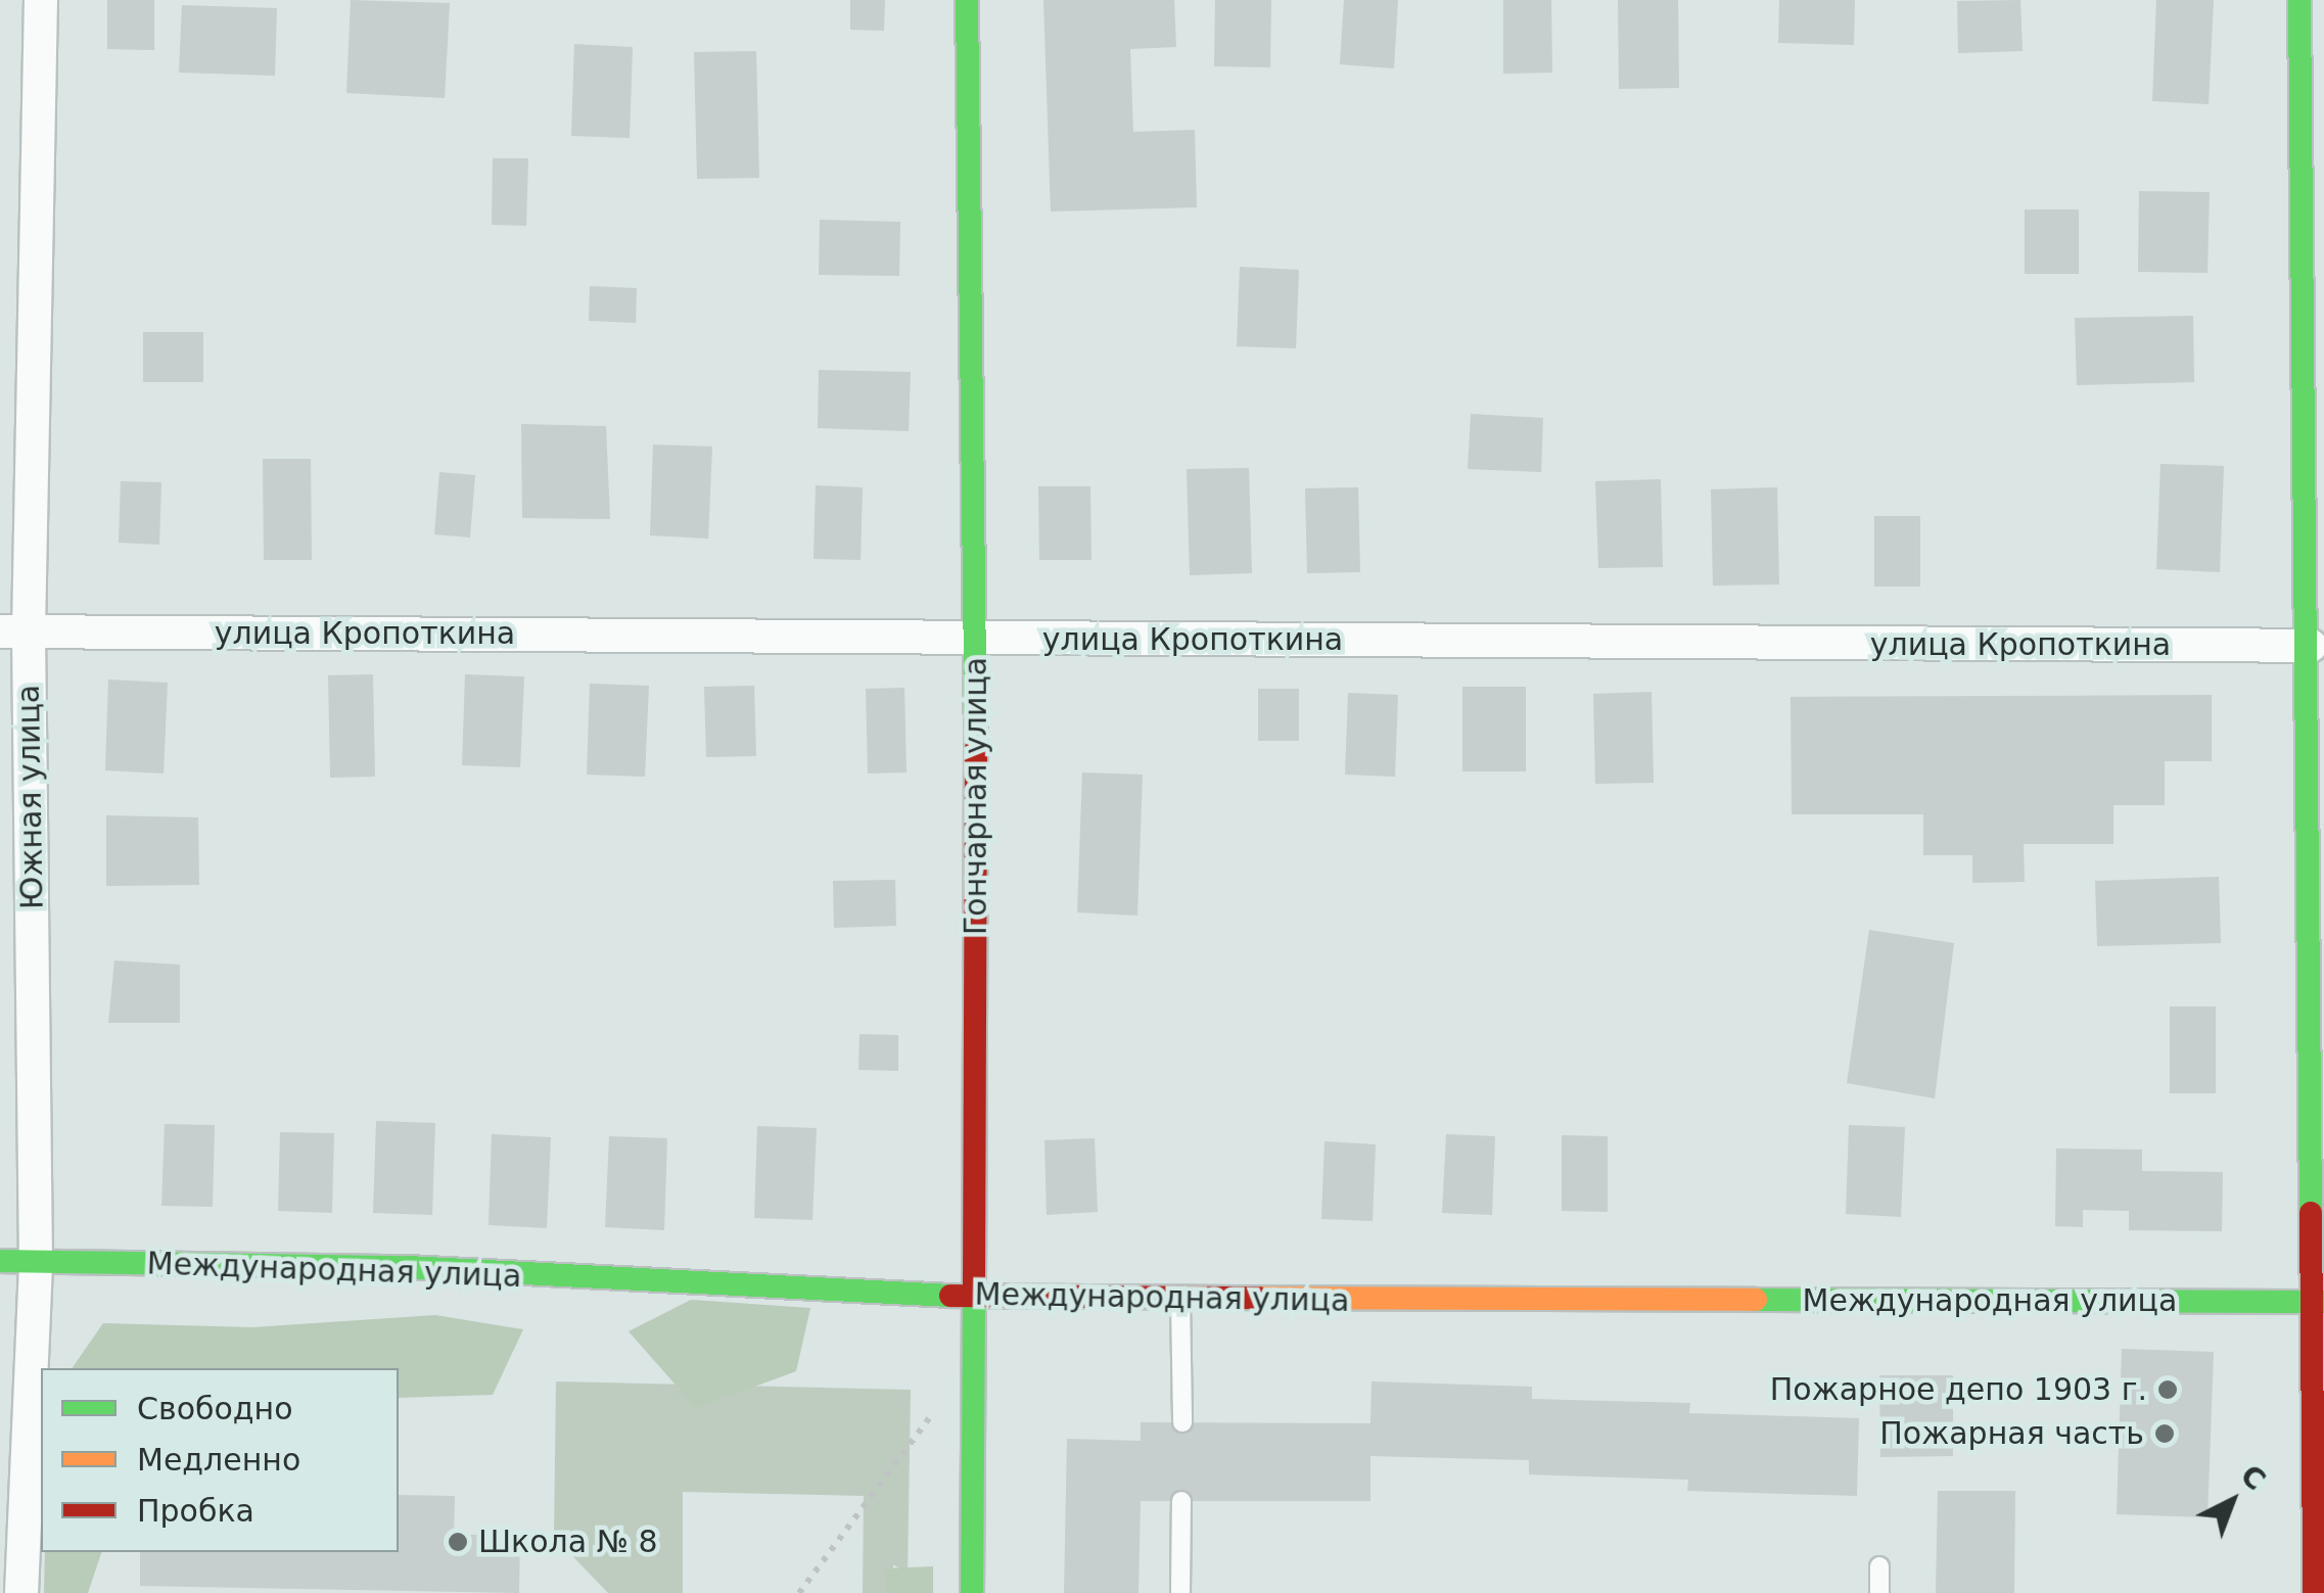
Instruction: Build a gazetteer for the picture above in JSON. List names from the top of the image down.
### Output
{
  "streets": {
    "street": [
      "улица Кропоткина",
      "Гончарная улица",
      "Южная улица",
      "Международная улица"
    ]
  },
  "crossings": [
    ["улица Кропоткина", "Гончарная улица"],
    ["улица Кропоткина", "Южная улица"],
    ["Гончарная улица", "Международная улица"],
    ["Южная улица", "Международная улица"]
  ],
  "places": ["Пожарное депо 1903 г.", "Пожарная часть", "Школа № 8"],
  "legend": ["Свободно", "Медленно", "Пробка"],
  "north": "top right"
}
